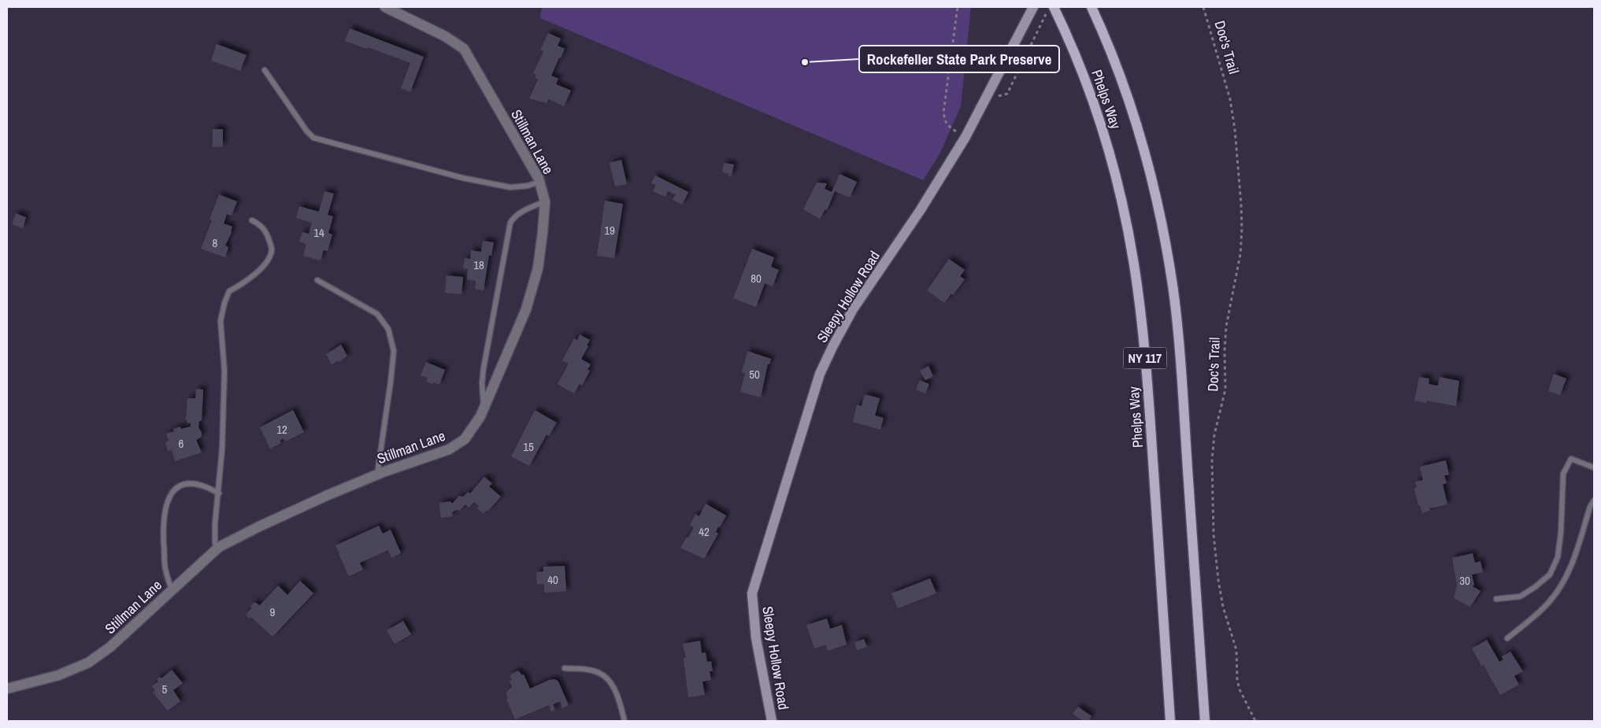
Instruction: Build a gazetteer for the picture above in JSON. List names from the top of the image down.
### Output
{
  "streets": {
    "main road": ["Phelps Way", "NY 117"],
    "street": ["Stillman Lane", "Sleepy Hollow Road"],
    "path": ["Doc's Trail"]
  },
  "places": ["Rockefeller State Park Preserve"],
  "house_numbers": [
    "19",
    "14",
    "8",
    "18",
    "80",
    "50",
    "12",
    "6",
    "15",
    "42",
    "40",
    "30",
    "9",
    "5"
  ]
}
